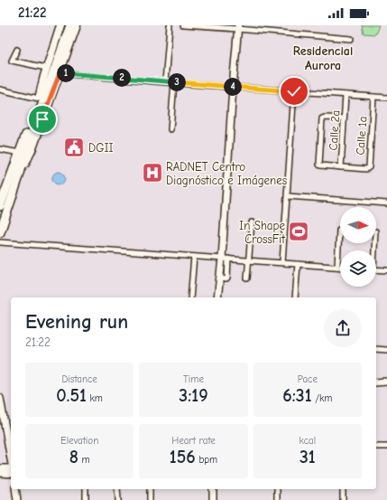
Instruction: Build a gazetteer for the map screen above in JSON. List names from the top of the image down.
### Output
{
  "streets": {
    "street": ["Calle 2a", "Calle 1a"]
  },
  "crossings": [
    ["Calle 2a", "Calle 1a"]
  ],
  "districts": ["Residencial Aurora"],
  "places": {
    "public building": ["DGII"],
    "hospital": ["RADNET Centro Diagnóstico e Imágenes"],
    "sports": ["In Shape CrossFit"]
  },
  "north": "right",
  "page": {
    "status": "21:22",
    "pins": [
      "1",
      "2",
      "3",
      "4"
    ],
    "heading": ["Evening run", "21:22"],
    "stats": [
      ["Distance", "0.51 km"],
      ["Time", "3:19"],
      ["Pace", "6:31 /km"],
      ["Elevation", "8 m"],
      ["Heart rate", "156 bpm"],
      ["kcal", "31"]
    ]
  }
}
